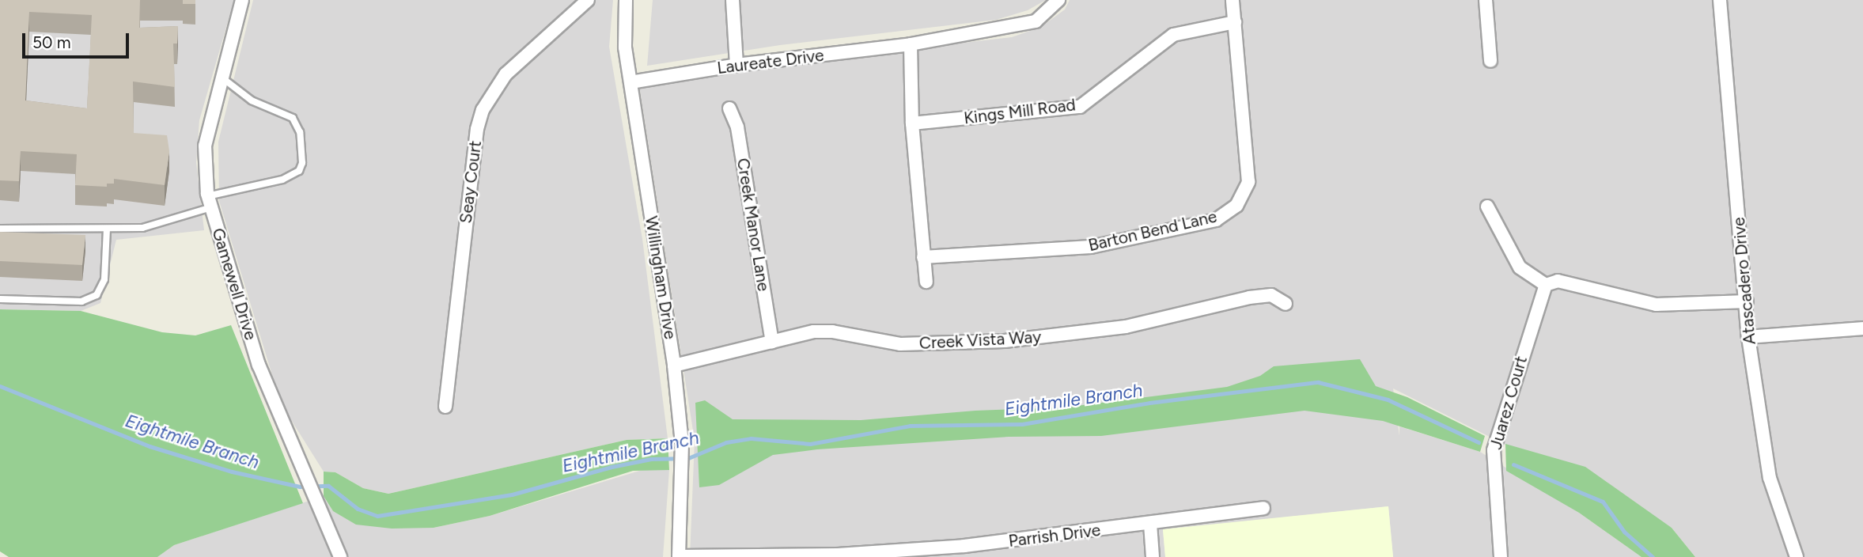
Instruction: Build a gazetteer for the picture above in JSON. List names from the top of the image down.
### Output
{
  "streets": {
    "street": [
      "Laureate Drive",
      "Kings Mill Road",
      "Seay Court",
      "Creek Manor Lane",
      "Barton Bend Lane",
      "Willingham Drive",
      "Atascadero Drive",
      "Gamewell Drive",
      "Creek Vista Way",
      "Juarez Court",
      "Parrish Drive"
    ]
  },
  "crossings": [
    ["Laureate Drive", "Willingham Drive"],
    ["Kings Mill Road", "Barton Bend Lane"],
    ["Creek Manor Lane", "Creek Vista Way"],
    ["Willingham Drive", "Creek Vista Way"],
    ["Willingham Drive", "Parrish Drive"]
  ],
  "water": ["Eightmile Branch"],
  "scale_bar": "50 m"
}
